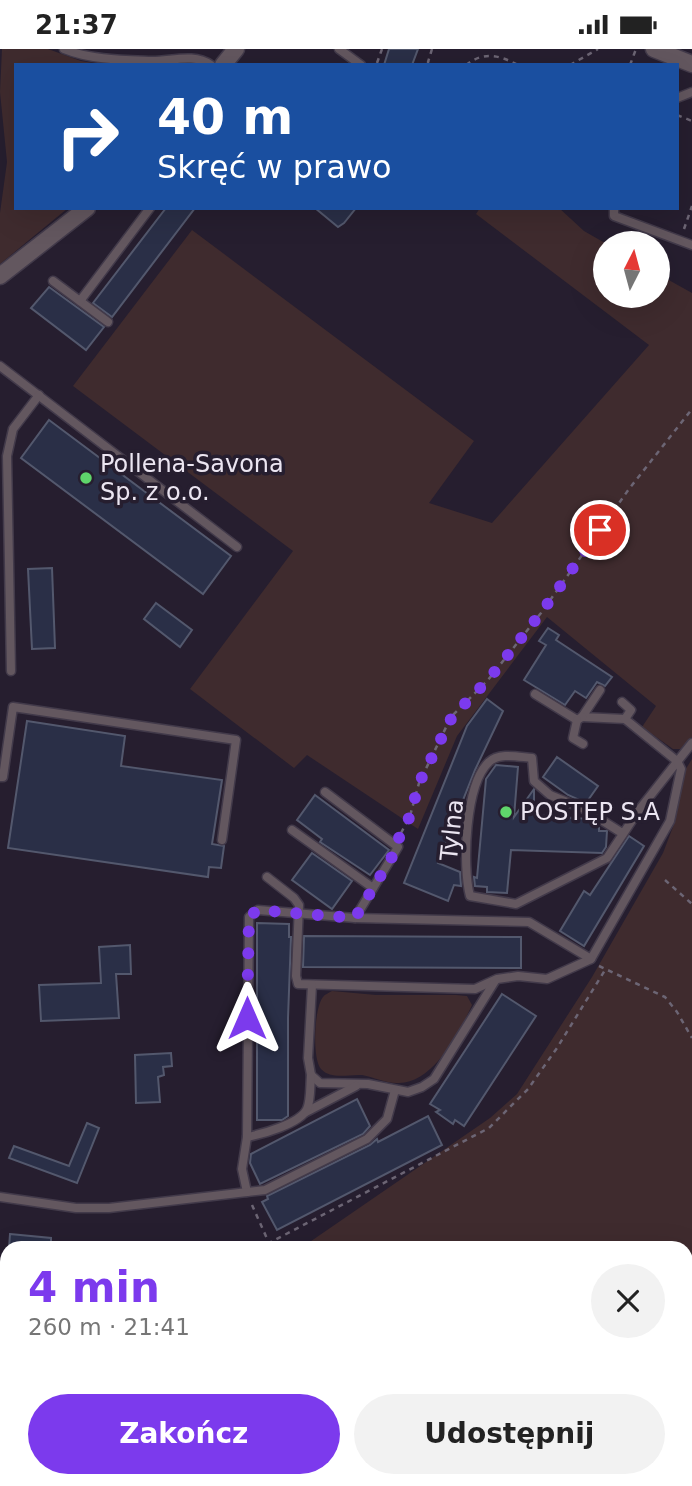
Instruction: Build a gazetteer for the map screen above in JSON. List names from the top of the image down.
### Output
{
  "streets": {
    "lane": ["Tylna"]
  },
  "places": ["Pollena-Savona Sp. z o.o.", "POSTĘP S.A"],
  "north": "top",
  "page": {
    "status": "21:37",
    "turn": ["40 m", "Skręć w prawo"],
    "heading": ["4 min", "260 m · 21:41"],
    "buttons": ["Zakończ", "Udostępnij"]
  }
}
